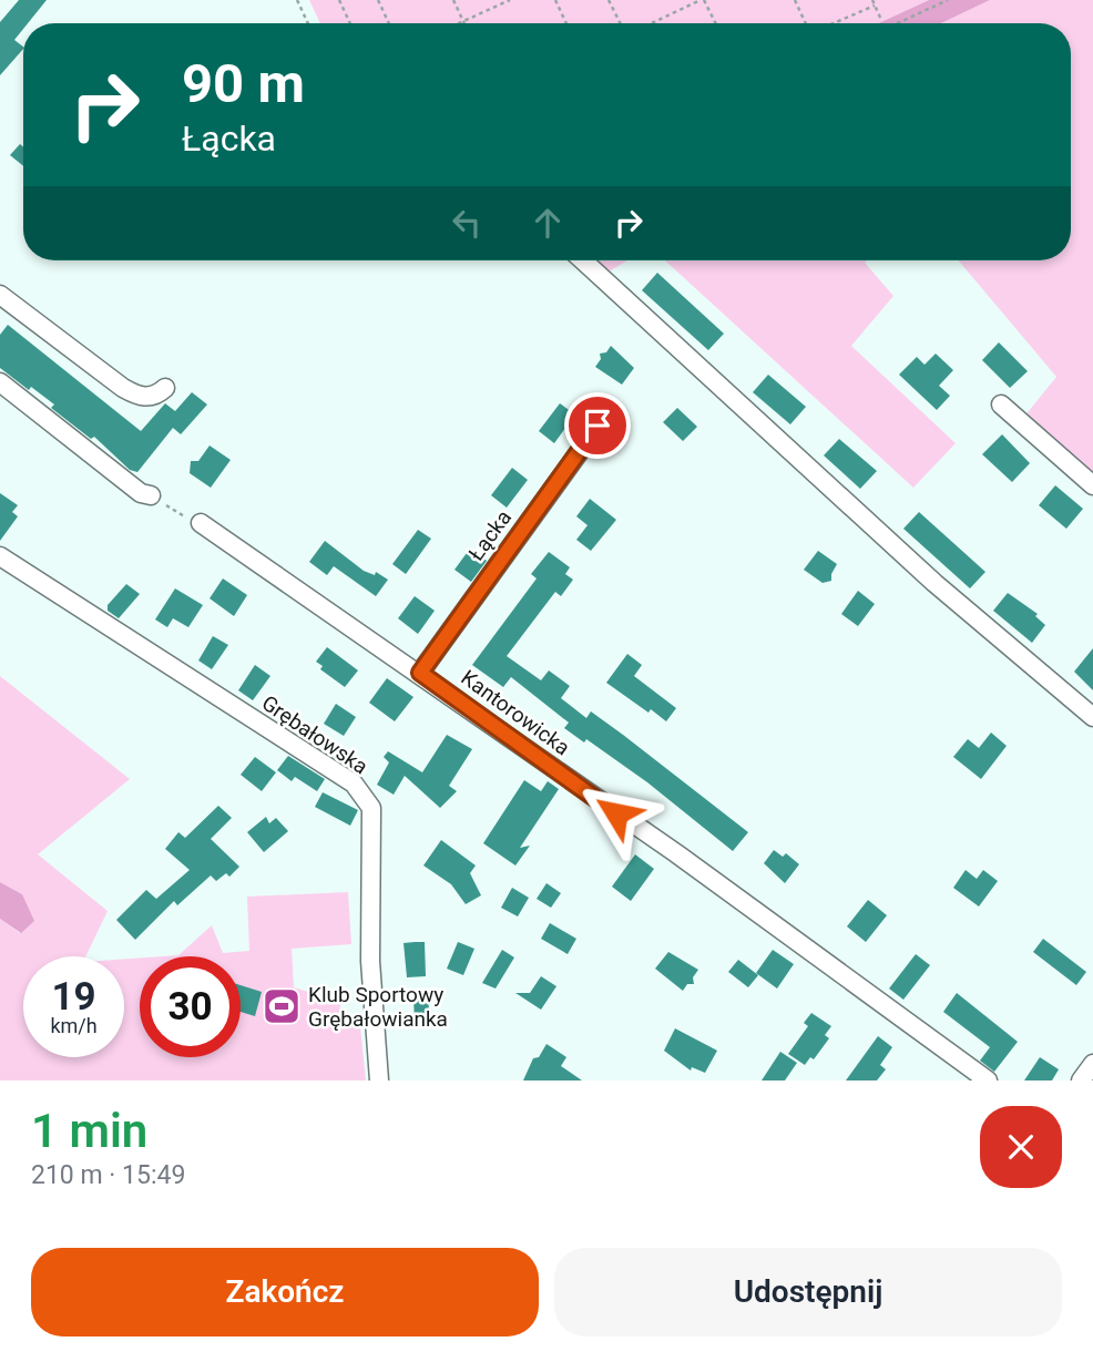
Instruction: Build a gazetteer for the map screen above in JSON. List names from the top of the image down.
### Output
{
  "streets": {
    "street": ["Łącka", "Kantorowicka", "Grębałowska"]
  },
  "crossings": [
    ["Łącka", "Kantorowicka"]
  ],
  "places": {
    "sports": ["Klub Sportowy Grębałowianka"]
  },
  "page": {
    "turn": ["90 m", "Łącka"],
    "speed": "19 km/h",
    "limit": "30",
    "heading": ["1 min", "210 m · 15:49"],
    "buttons": ["Zakończ", "Udostępnij"]
  }
}
